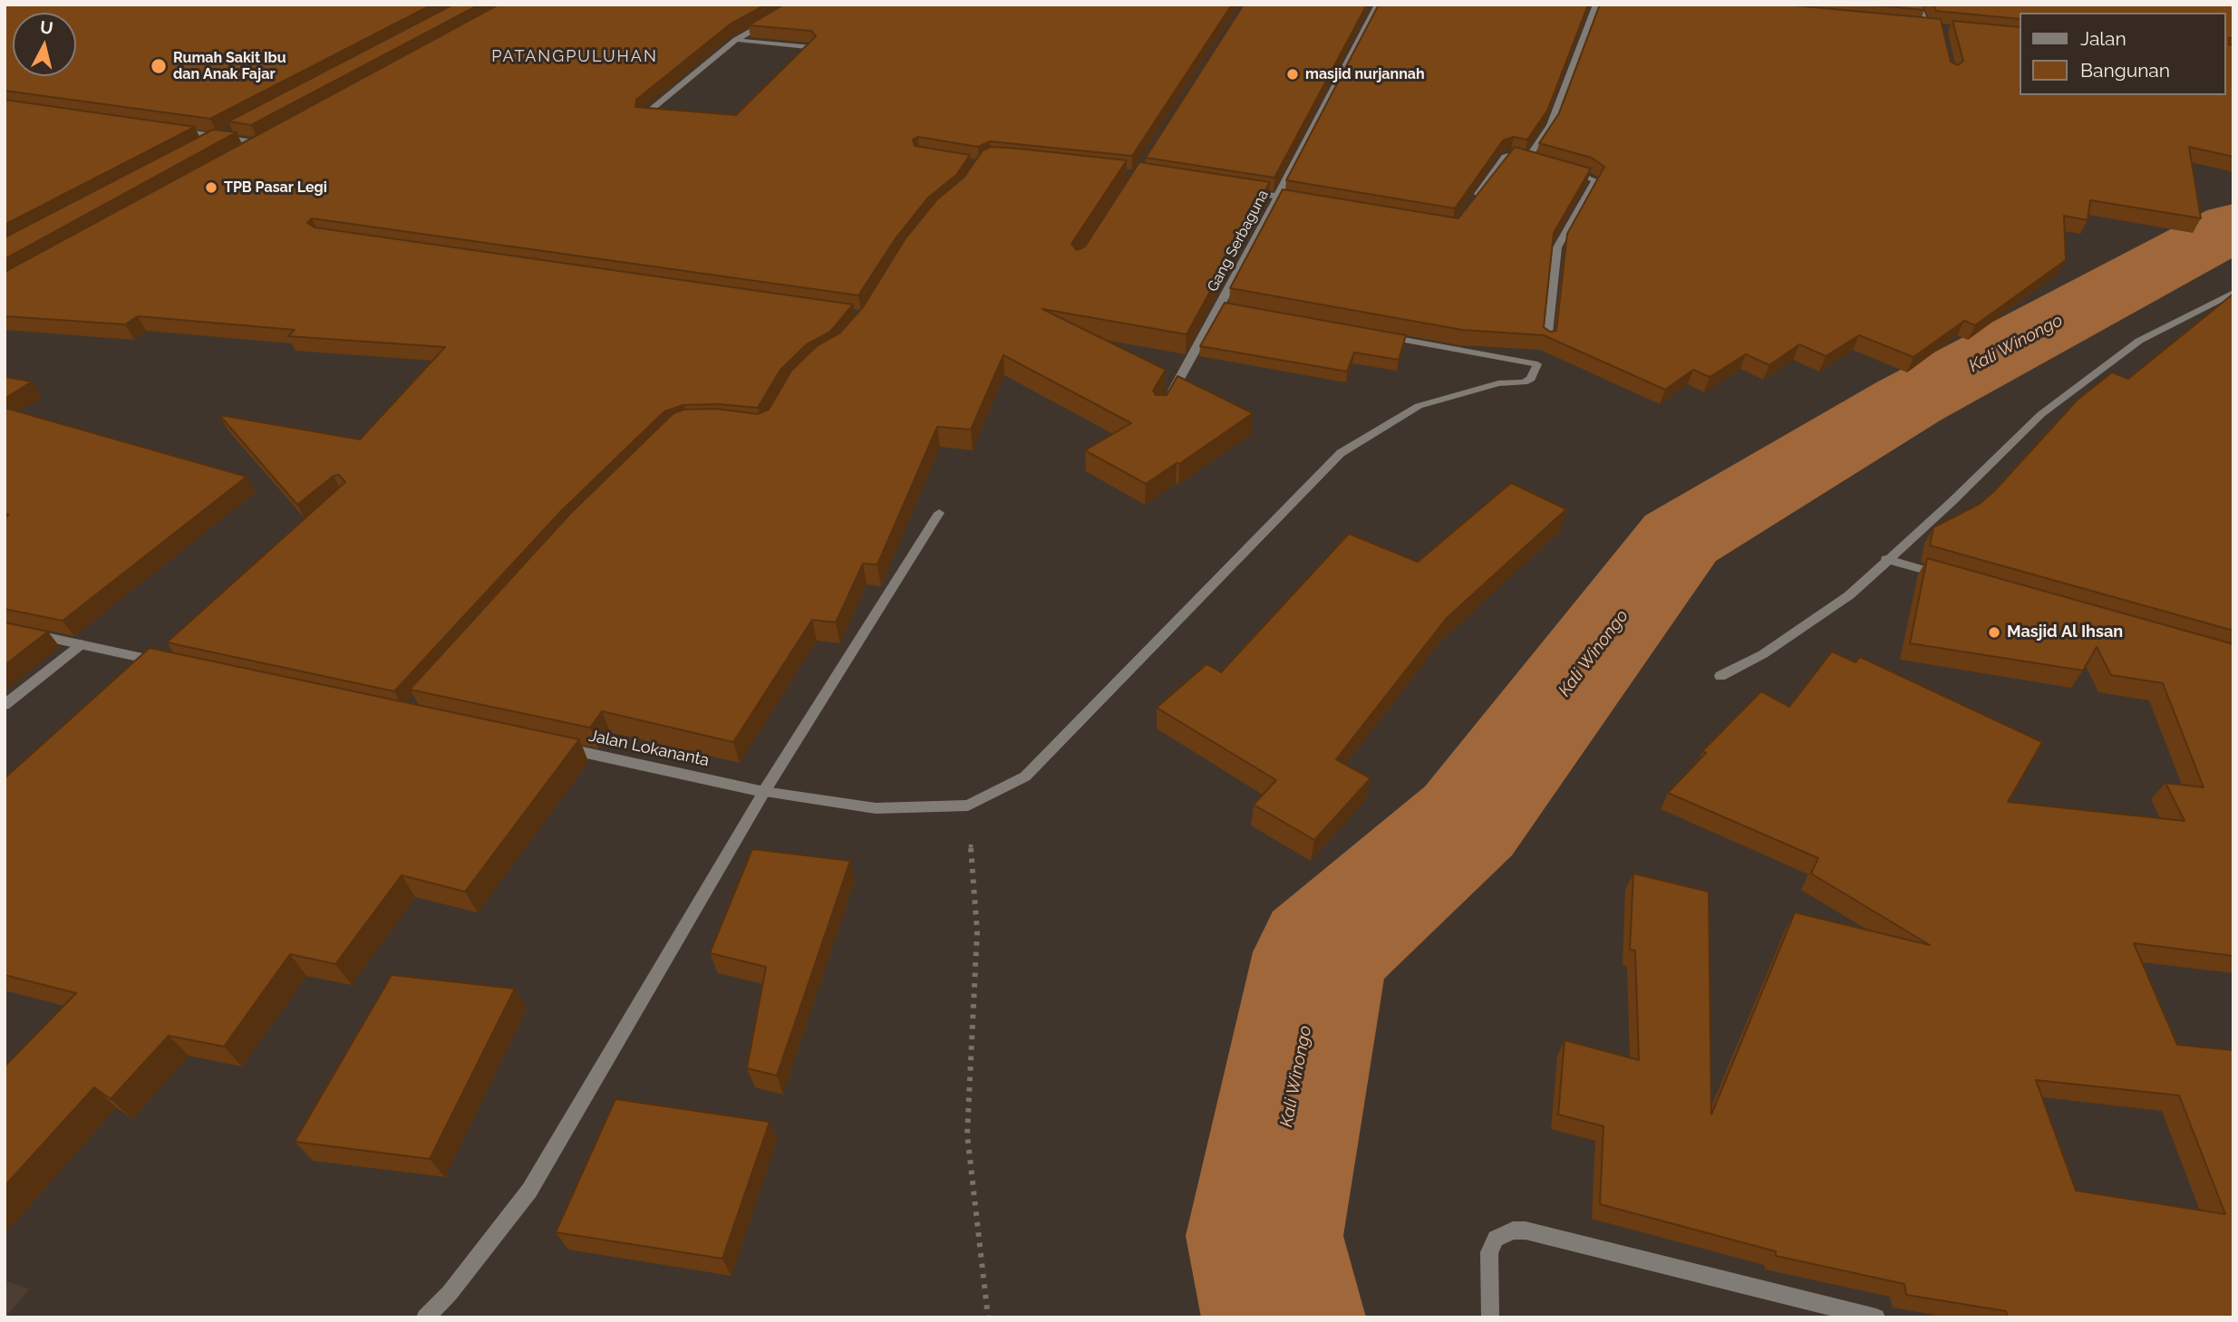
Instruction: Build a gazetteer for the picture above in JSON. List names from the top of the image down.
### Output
{
  "streets": {
    "street": ["Gang Serbaguna", "Jalan Lokananta"]
  },
  "districts": ["PATANGPULUHAN"],
  "water": ["Kali Winongo"],
  "places": [
    "Rumah Sakit Ibu dan Anak Fajar",
    "masjid nurjannah",
    "TPB Pasar Legi",
    "Masjid Al Ihsan"
  ],
  "legend": ["Jalan", "Bangunan"],
  "north": "top"
}
